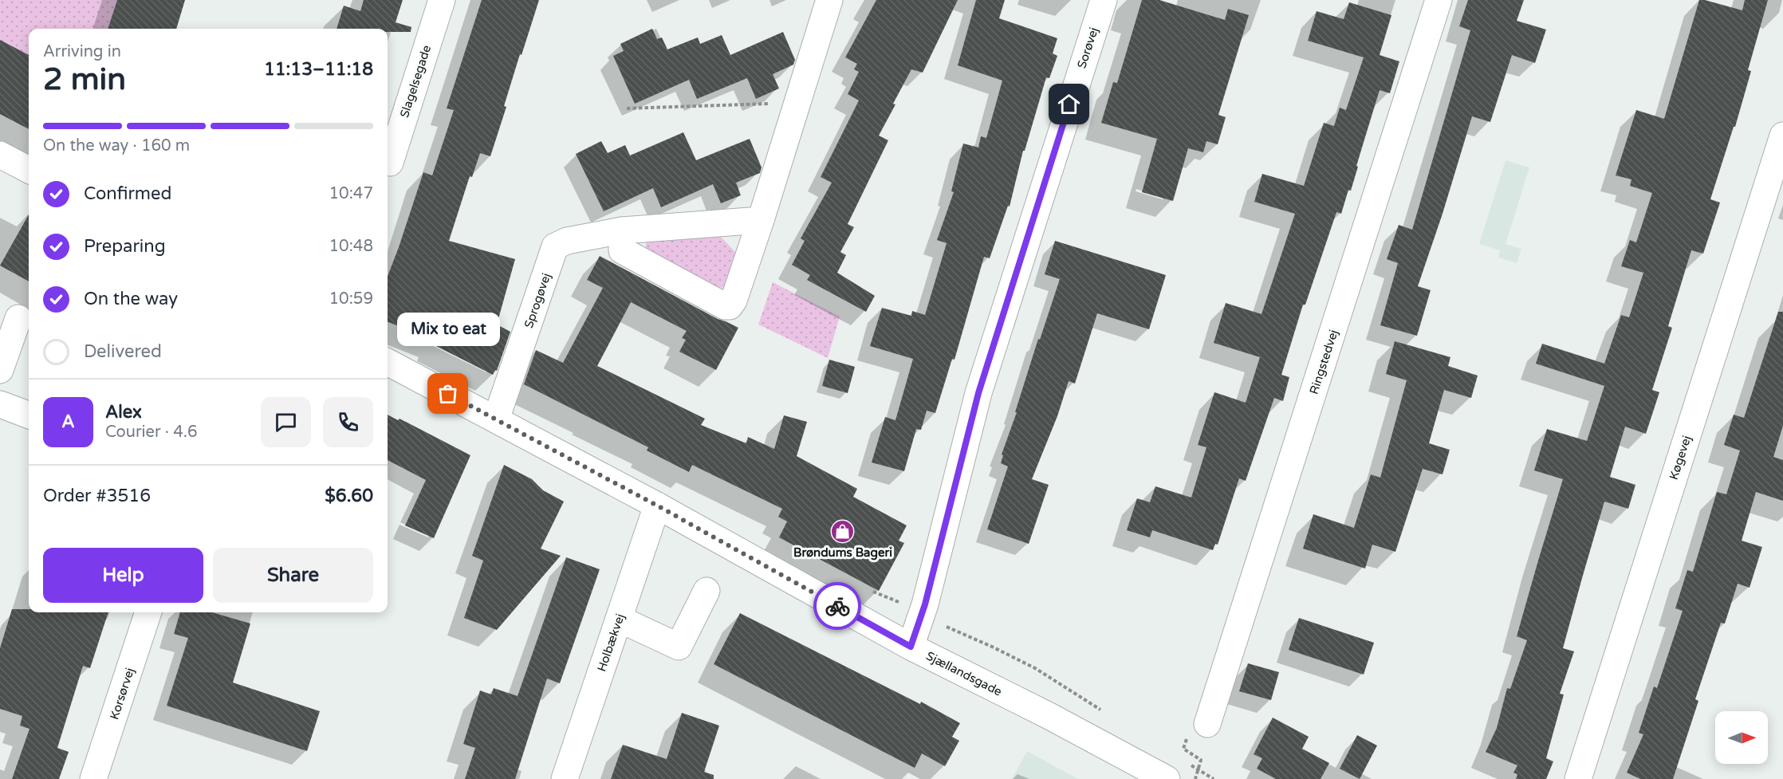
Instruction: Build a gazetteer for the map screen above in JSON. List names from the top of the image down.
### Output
{
  "streets": {
    "street": [
      "Sorøvej",
      "Slagelsegade",
      "Sprogøvej",
      "Ringstedvej",
      "Køgevej",
      "Holbækvej",
      "Sjællandsgade",
      "Korsørvej"
    ]
  },
  "crossings": [
    ["Sorøvej", "Sjællandsgade"],
    ["Sprogøvej", "Sjællandsgade"],
    ["Holbækvej", "Sjællandsgade"]
  ],
  "places": {
    "other": ["Mix to eat"],
    "shop": ["Brøndums Bageri"]
  },
  "north": "right",
  "page": {
    "heading": ["2 min", "Arriving in", "11:13–11:18"],
    "panel": [
      "Alex",
      "Courier · 4.6",
      "Order #3516",
      "$6.60"
    ],
    "bar": "On the way · 160 m",
    "list": [
      ["Confirmed", "10:47"],
      ["Preparing", "10:48"],
      ["On the way", "10:59"],
      "Delivered"
    ],
    "bubble": "Mix to eat",
    "round": "A",
    "buttons": ["Help", "Share"]
  }
}
